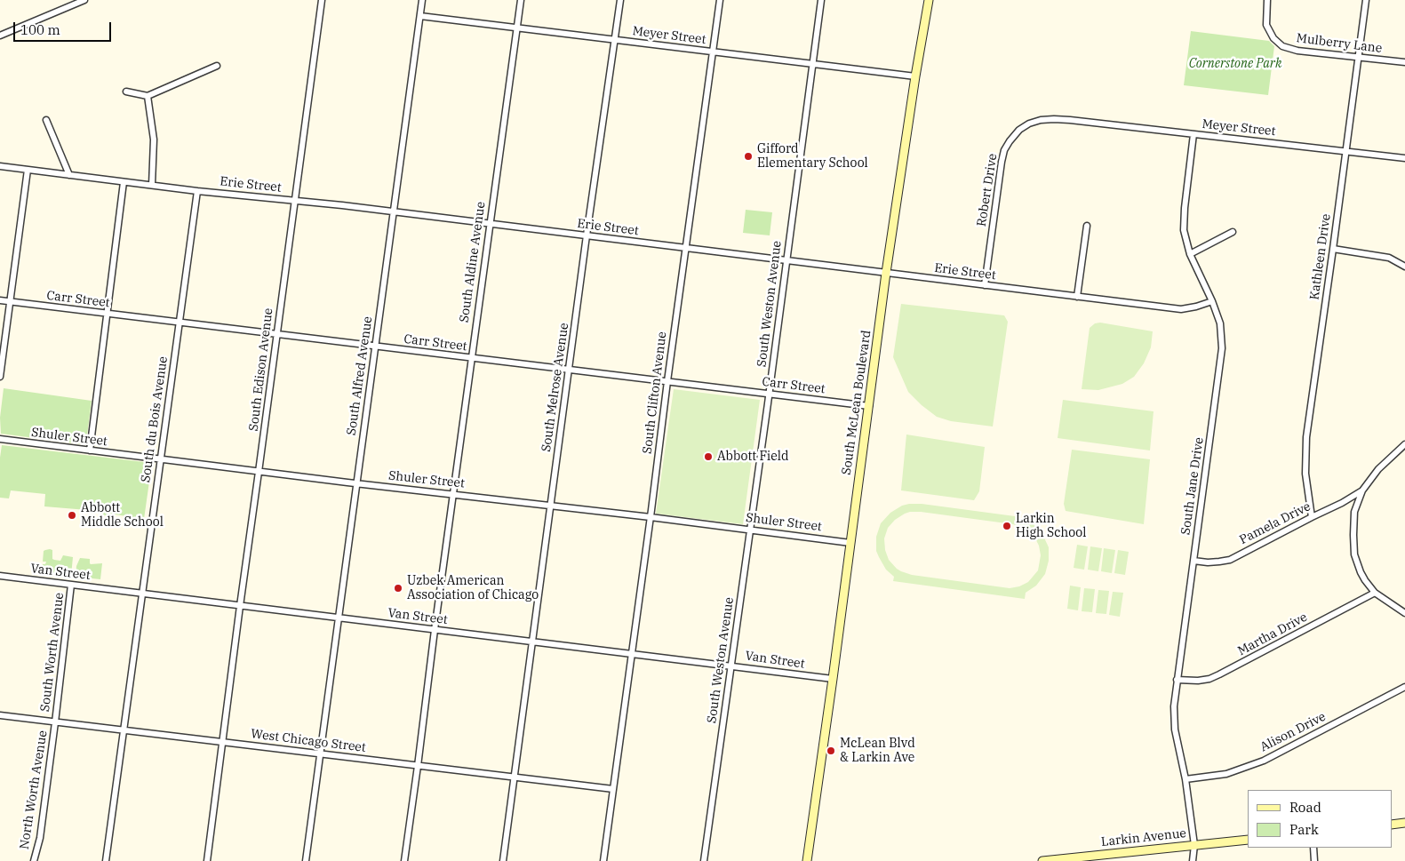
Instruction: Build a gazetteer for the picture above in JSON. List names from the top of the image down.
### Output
{
  "streets": {
    "main road": ["South McLean Boulevard", "Larkin Avenue"],
    "street": [
      "Meyer Street",
      "Mulberry Lane",
      "Erie Street",
      "Robert Drive",
      "Kathleen Drive",
      "South Aldine Avenue",
      "Carr Street",
      "South Weston Avenue",
      "South Edison Avenue",
      "South Alfred Avenue",
      "South Melrose Avenue",
      "South Clifton Avenue",
      "South du Bois Avenue",
      "Shuler Street",
      "South Jane Drive",
      "Pamela Drive",
      "Van Street",
      "Martha Drive",
      "South Worth Avenue",
      "Alison Drive",
      "West Chicago Street",
      "North Worth Avenue"
    ]
  },
  "crossings": [
    ["Meyer Street", "Robert Drive"],
    ["Meyer Street", "Kathleen Drive"],
    ["Meyer Street", "South Aldine Avenue"],
    ["Meyer Street", "South Weston Avenue"],
    ["Meyer Street", "South Alfred Avenue"],
    ["Meyer Street", "South Melrose Avenue"],
    ["Meyer Street", "South Clifton Avenue"],
    ["Meyer Street", "South McLean Boulevard"],
    ["Meyer Street", "South Jane Drive"],
    ["Mulberry Lane", "Kathleen Drive"],
    ["Erie Street", "Robert Drive"],
    ["Erie Street", "South Aldine Avenue"],
    ["Erie Street", "South Weston Avenue"],
    ["Erie Street", "South Edison Avenue"],
    ["Erie Street", "South Alfred Avenue"],
    ["Erie Street", "South Melrose Avenue"],
    ["Erie Street", "South Clifton Avenue"],
    ["Erie Street", "South McLean Boulevard"],
    ["Erie Street", "South du Bois Avenue"],
    ["Erie Street", "South Jane Drive"],
    ["Kathleen Drive", "Pamela Drive"],
    ["South Aldine Avenue", "Carr Street"],
    ["South Aldine Avenue", "Shuler Street"],
    ["South Aldine Avenue", "Van Street"],
    ["South Aldine Avenue", "West Chicago Street"],
    ["Carr Street", "South Weston Avenue"],
    ["Carr Street", "South Edison Avenue"],
    ["Carr Street", "South Alfred Avenue"],
    ["Carr Street", "South Melrose Avenue"],
    ["Carr Street", "South Clifton Avenue"],
    ["Carr Street", "South McLean Boulevard"],
    ["Carr Street", "South du Bois Avenue"],
    ["South Weston Avenue", "Shuler Street"],
    ["South Weston Avenue", "Van Street"],
    ["South Edison Avenue", "Shuler Street"],
    ["South Edison Avenue", "Van Street"],
    ["South Edison Avenue", "West Chicago Street"],
    ["South Alfred Avenue", "Shuler Street"],
    ["South Alfred Avenue", "Van Street"],
    ["South Alfred Avenue", "West Chicago Street"],
    ["South Melrose Avenue", "Shuler Street"],
    ["South Melrose Avenue", "Van Street"],
    ["South Melrose Avenue", "West Chicago Street"],
    ["South Clifton Avenue", "Shuler Street"],
    ["South Clifton Avenue", "Van Street"],
    ["South Clifton Avenue", "West Chicago Street"],
    ["South McLean Boulevard", "Shuler Street"],
    ["South McLean Boulevard", "Van Street"],
    ["South du Bois Avenue", "Shuler Street"],
    ["South du Bois Avenue", "Van Street"],
    ["South du Bois Avenue", "West Chicago Street"],
    ["South Jane Drive", "Pamela Drive"],
    ["South Jane Drive", "Martha Drive"],
    ["South Jane Drive", "Alison Drive"],
    ["South Jane Drive", "Larkin Avenue"],
    ["Van Street", "South Worth Avenue"],
    ["South Worth Avenue", "West Chicago Street"],
    ["South Worth Avenue", "North Worth Avenue"],
    ["West Chicago Street", "North Worth Avenue"]
  ],
  "parks": ["Cornerstone Park"],
  "places": [
    "Gifford Elementary School",
    "Abbott Field",
    "Abbott Middle School",
    "Larkin High School",
    "Uzbek American Association of Chicago",
    "McLean Blvd & Larkin Ave"
  ],
  "legend": ["Road", "Park"],
  "scale_bar": "100 m"
}
